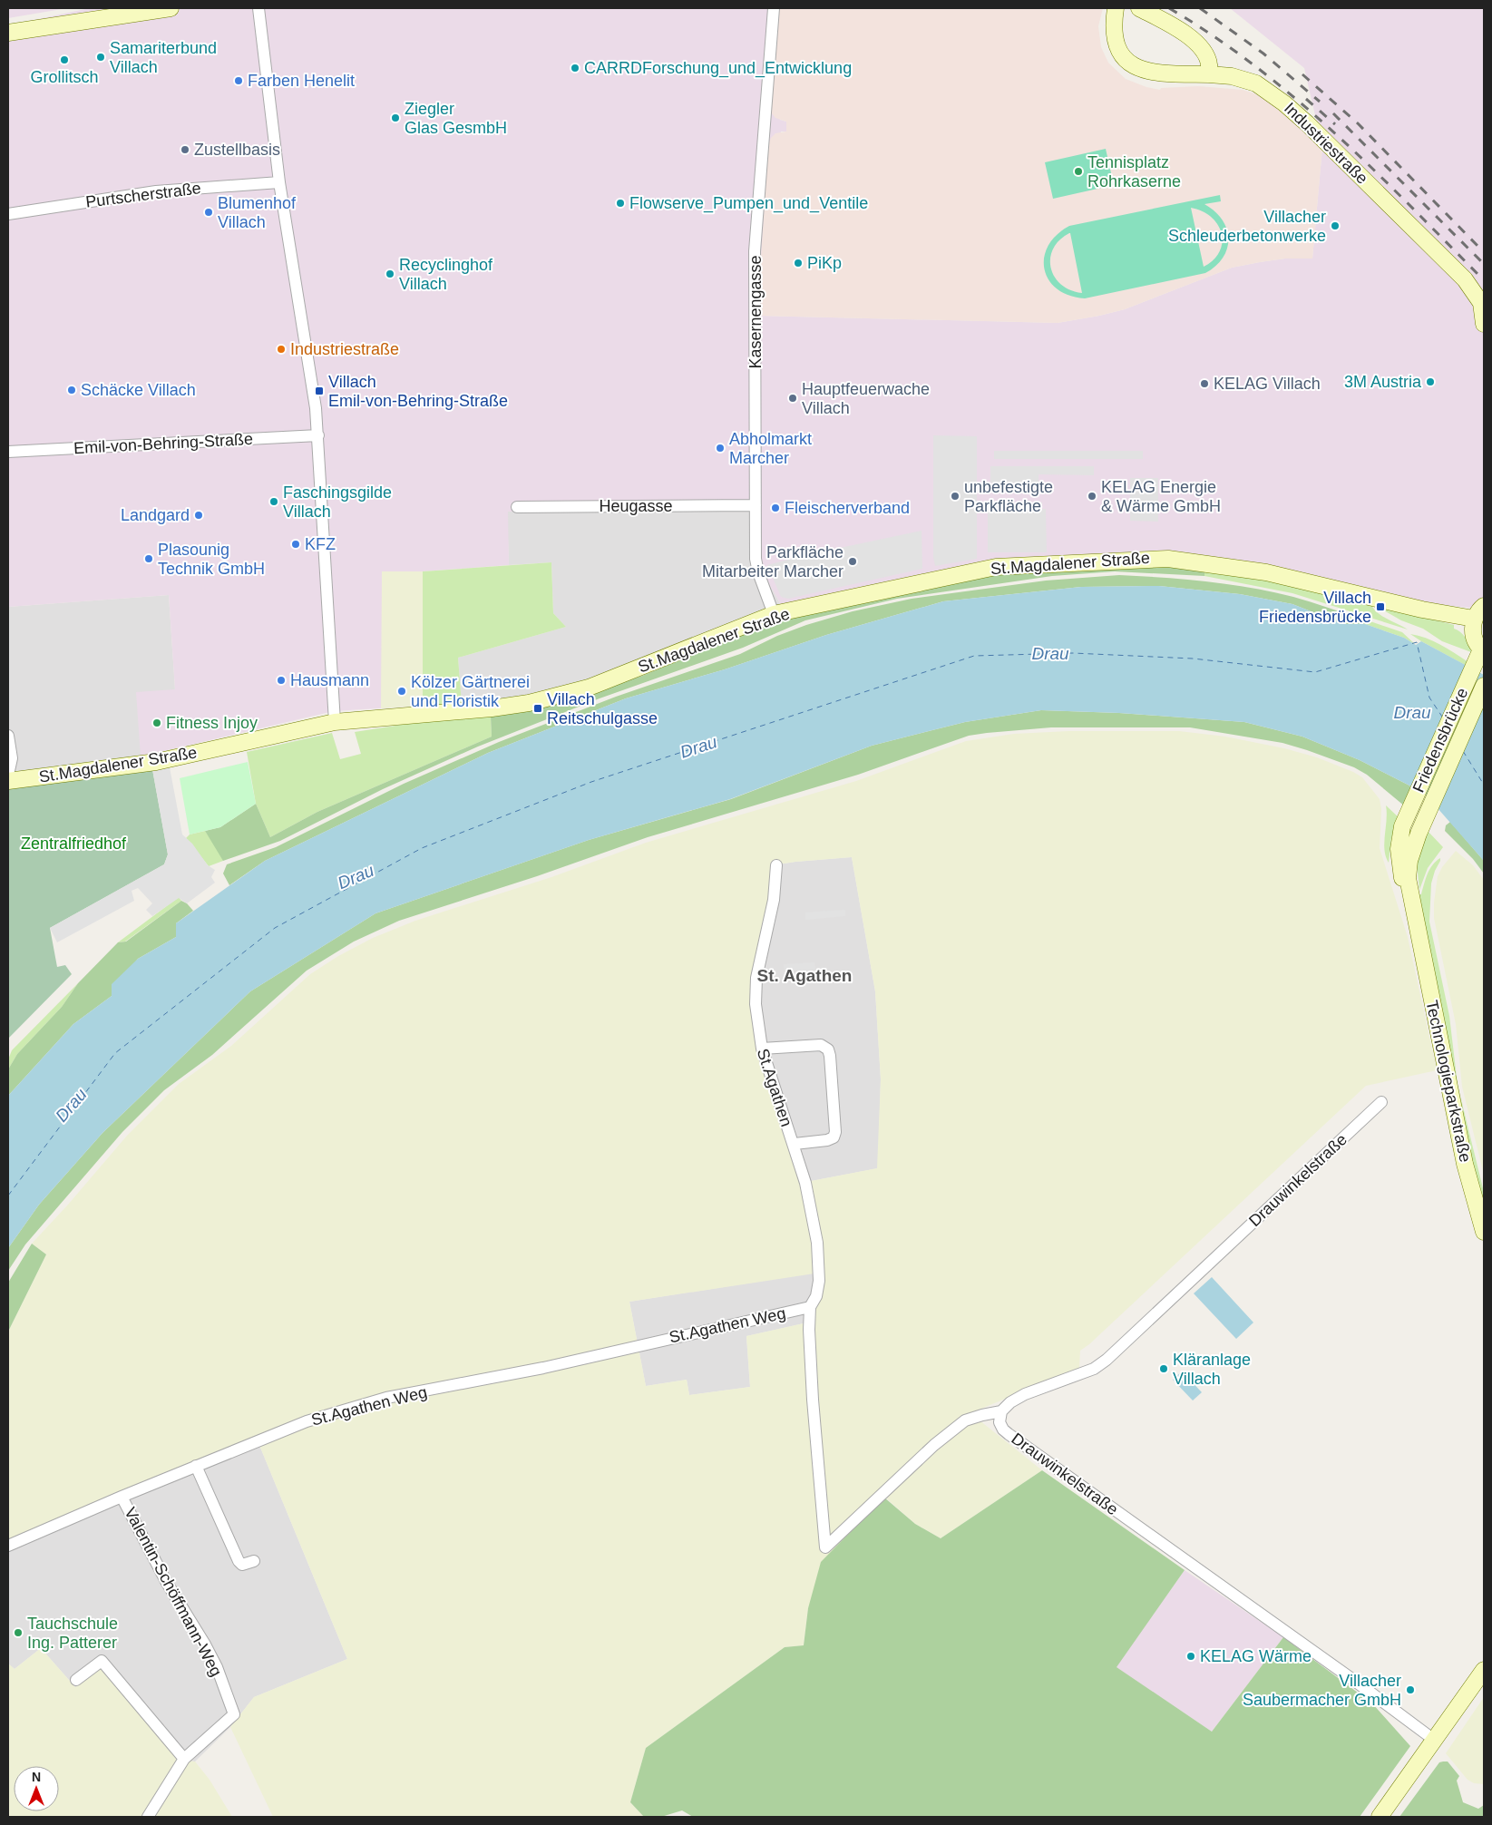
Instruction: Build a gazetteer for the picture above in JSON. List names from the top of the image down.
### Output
{
  "streets": {
    "street": [
      "Industriestraße",
      "Purtscherstraße",
      "Kasernengasse",
      "Emil-von-Behring-Straße",
      "Heugasse",
      "St.Magdalener Straße",
      "Friedensbrücke",
      "Technologieparkstraße",
      "St.Agathen",
      "Drauwinkelstraße",
      "St.Agathen Weg",
      "Valentin-Schöffmann-Weg"
    ]
  },
  "crossings": [
    ["Kasernengasse", "Heugasse"],
    ["Kasernengasse", "St.Magdalener Straße"],
    ["St.Magdalener Straße", "Friedensbrücke"],
    ["Friedensbrücke", "Technologieparkstraße"],
    ["St.Agathen", "St.Agathen Weg"],
    ["Drauwinkelstraße", "St.Agathen Weg"],
    ["St.Agathen Weg", "Valentin-Schöffmann-Weg"]
  ],
  "districts": ["St. Agathen"],
  "water": ["Drau"],
  "parks": ["Zentralfriedhof"],
  "places": {
    "other": [
      "Samariterbund Villach",
      "Grollitsch",
      "CARRDForschung_und_Entwicklung",
      "Farben Henelit",
      "Ziegler Glas GesmbH",
      "Zustellbasis",
      "Tennisplatz Rohrkaserne",
      "Flowserve_Pumpen_und_Ventile",
      "Blumenhof Villach",
      "Villacher Schleuderbetonwerke",
      "PiKp",
      "Recyclinghof Villach",
      "Industriestraße",
      "3M Austria",
      "KELAG Villach",
      "Schäcke Villach",
      "Hauptfeuerwache Villach",
      "Abholmarkt Marcher",
      "unbefestigte Parkfläche",
      "KELAG Energie & Wärme GmbH",
      "Faschingsgilde Villach",
      "Fleischerverband",
      "Landgard",
      "KFZ",
      "Plasounig Technik GmbH",
      "Parkfläche Mitarbeiter Marcher",
      "Hausmann",
      "Kölzer Gärtnerei und Floristik",
      "Fitness Injoy",
      "Kläranlage Villach",
      "Tauchschule Ing. Patterer",
      "KELAG Wärme",
      "Villacher Saubermacher GmbH"
    ],
    "transit": ["Villach Emil-von-Behring-Straße", "Villach Friedensbrücke", "Villach Reitschulgasse"]
  },
  "north": "top"
}
